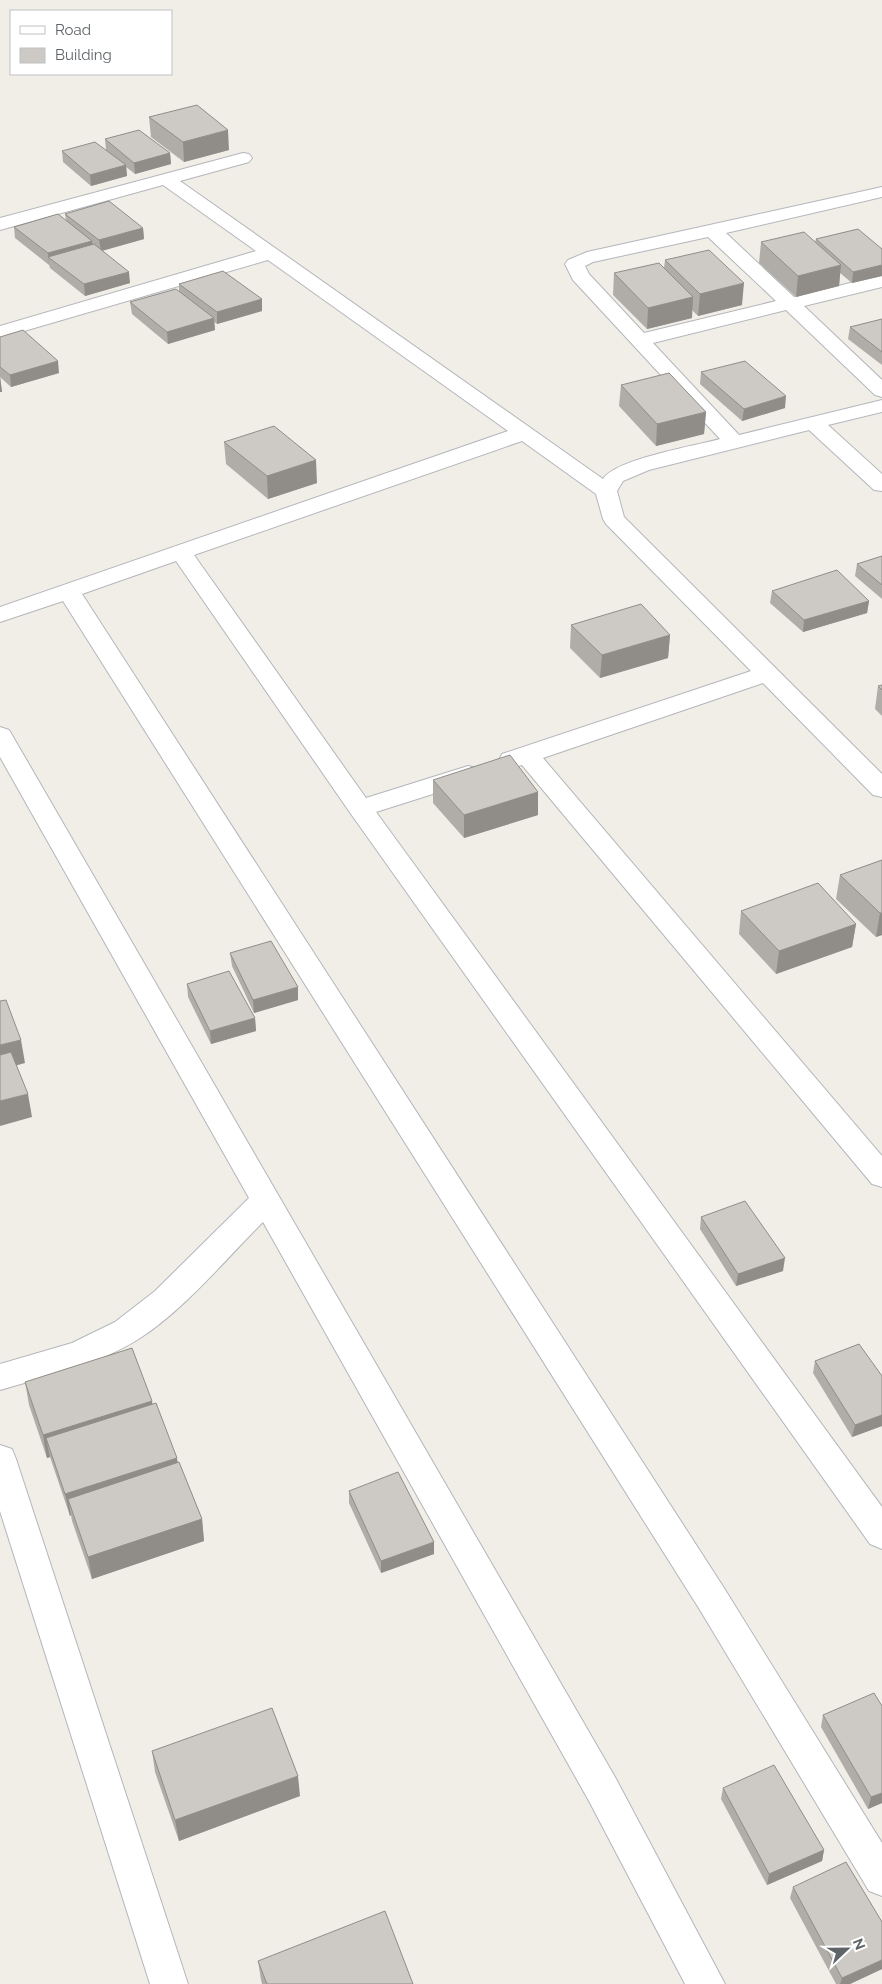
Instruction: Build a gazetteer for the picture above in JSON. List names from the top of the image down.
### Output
{
  "legend": ["Road", "Building"],
  "north": "right"
}
